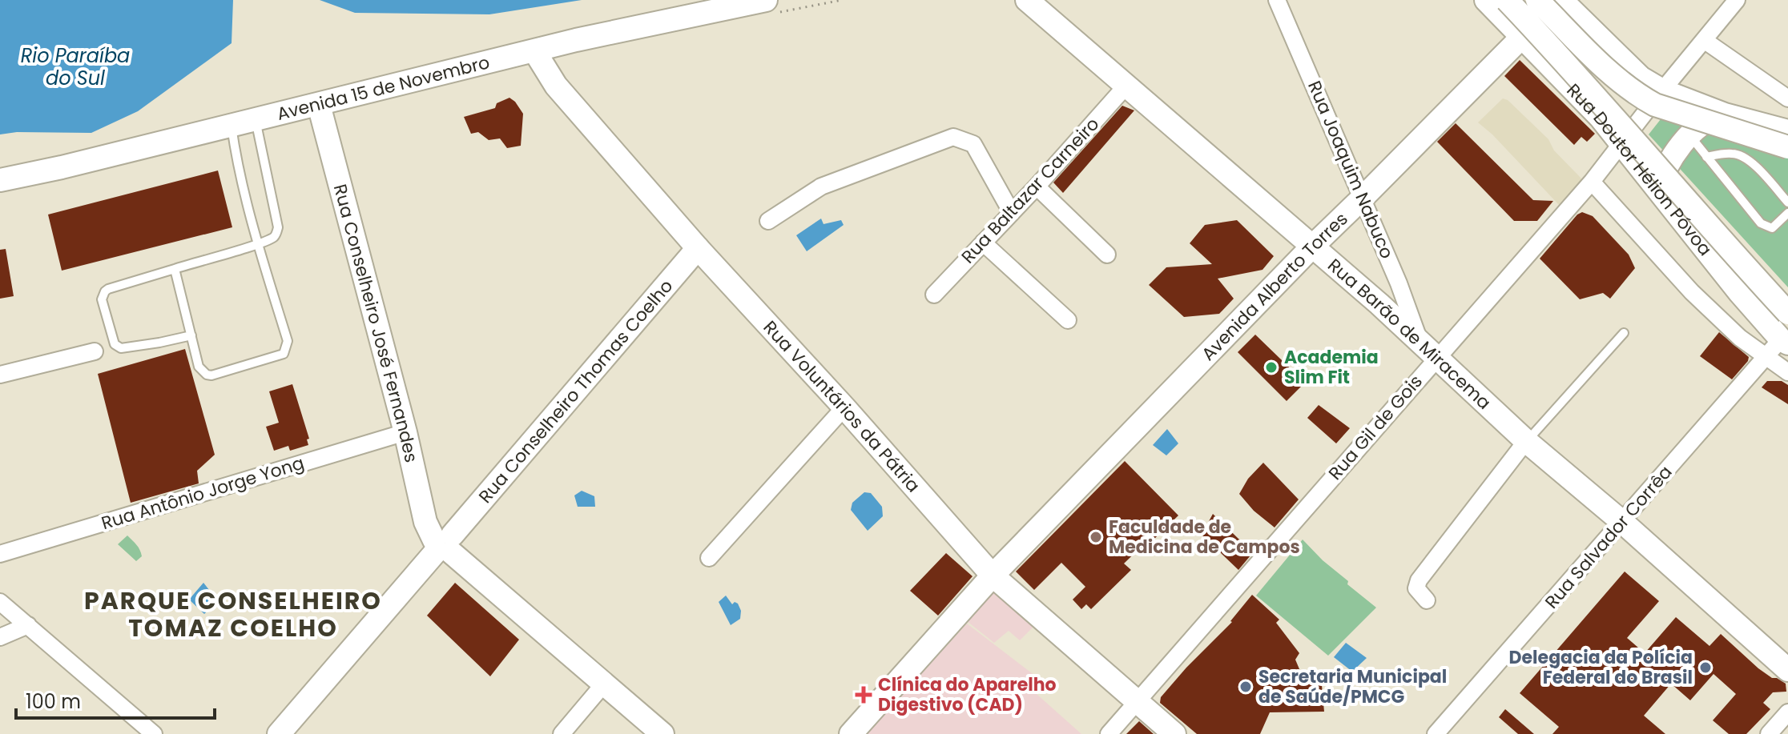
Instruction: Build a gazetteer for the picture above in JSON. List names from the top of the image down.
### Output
{
  "streets": {
    "main road": [
      "Avenida 15 de Novembro",
      "Rua Doutor Hélion Póvoa",
      "Avenida Alberto Torres",
      "Rua Conselheiro José Fernandes",
      "Rua Barão de Miracema",
      "Rua Conselheiro Thomas Coelho",
      "Rua Voluntários da Pátria"
    ],
    "street": [
      "Rua Joaquim Nabuco",
      "Rua Baltazar Carneiro",
      "Rua Gil de Gois",
      "Rua Antônio Jorge Yong",
      "Rua Salvador Corrêa"
    ]
  },
  "crossings": [
    ["Avenida 15 de Novembro", "Rua Conselheiro José Fernandes"],
    ["Avenida 15 de Novembro", "Rua Voluntários da Pátria"],
    ["Rua Joaquim Nabuco", "Avenida Alberto Torres"],
    ["Rua Joaquim Nabuco", "Rua Barão de Miracema"],
    ["Rua Doutor Hélion Póvoa", "Avenida Alberto Torres"],
    ["Rua Doutor Hélion Póvoa", "Rua Gil de Gois"],
    ["Rua Doutor Hélion Póvoa", "Rua Salvador Corrêa"],
    ["Rua Baltazar Carneiro", "Rua Barão de Miracema"],
    ["Avenida Alberto Torres", "Rua Barão de Miracema"],
    ["Avenida Alberto Torres", "Rua Voluntários da Pátria"],
    ["Rua Conselheiro José Fernandes", "Rua Conselheiro Thomas Coelho"],
    ["Rua Conselheiro José Fernandes", "Rua Antônio Jorge Yong"],
    ["Rua Barão de Miracema", "Rua Gil de Gois"],
    ["Rua Barão de Miracema", "Rua Salvador Corrêa"],
    ["Rua Conselheiro Thomas Coelho", "Rua Voluntários da Pátria"],
    ["Rua Voluntários da Pátria", "Rua Gil de Gois"]
  ],
  "districts": ["PARQUE CONSELHEIRO TOMAZ COELHO"],
  "water": ["Rio Paraíba do Sul"],
  "places": {
    "other": [
      "Academia Slim Fit",
      "Faculdade de Medicina de Campos",
      "Delegacia da Polícia Federal do Brasil",
      "Secretaria Municipal de Saúde/PMCG"
    ],
    "health": ["Clínica do Aparelho Digestivo (CAD)"]
  },
  "scale_bar": "100 m"
}
